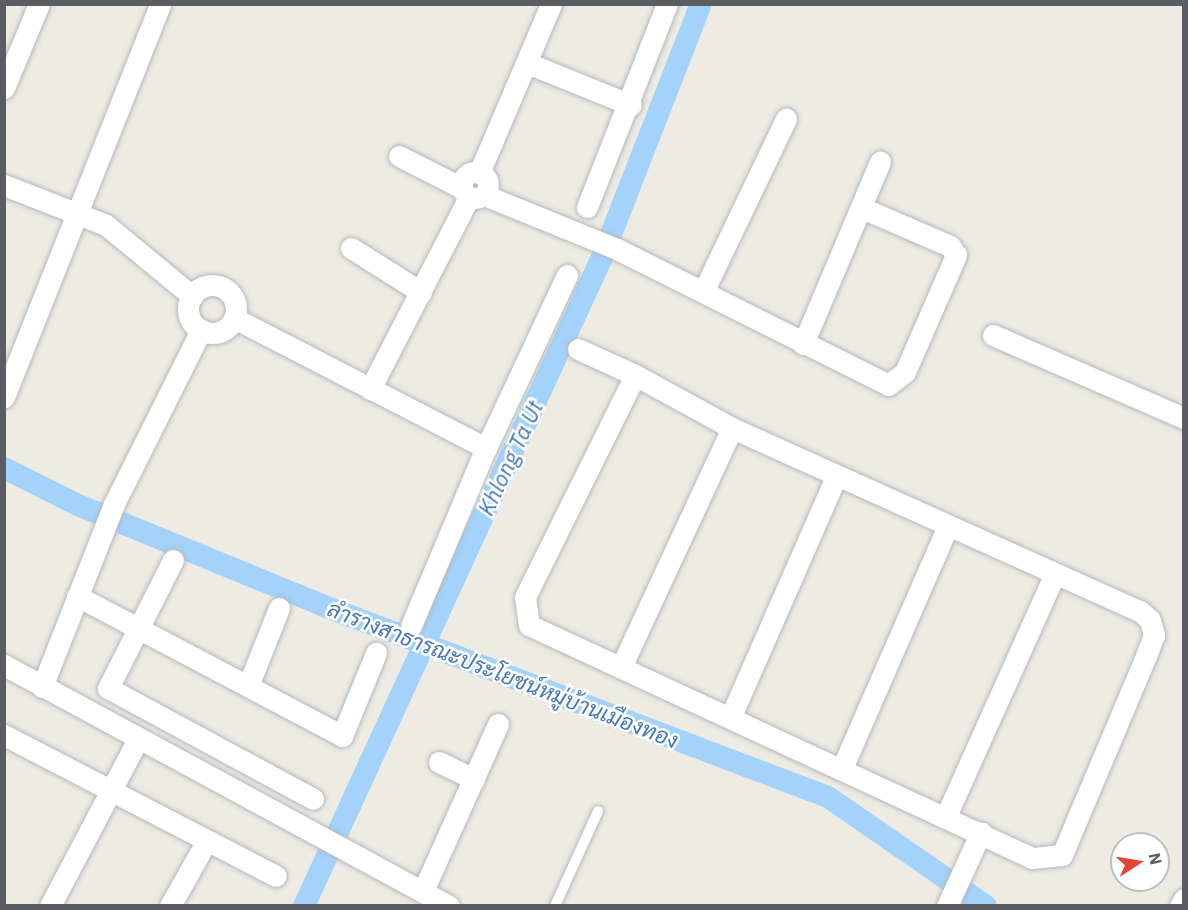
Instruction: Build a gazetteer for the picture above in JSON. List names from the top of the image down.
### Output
{
  "water": ["Khlong Ta Ut", "ลำรางสาธารณะประโยชน์หมู่บ้านเมืองทอง"],
  "north": "right"
}
